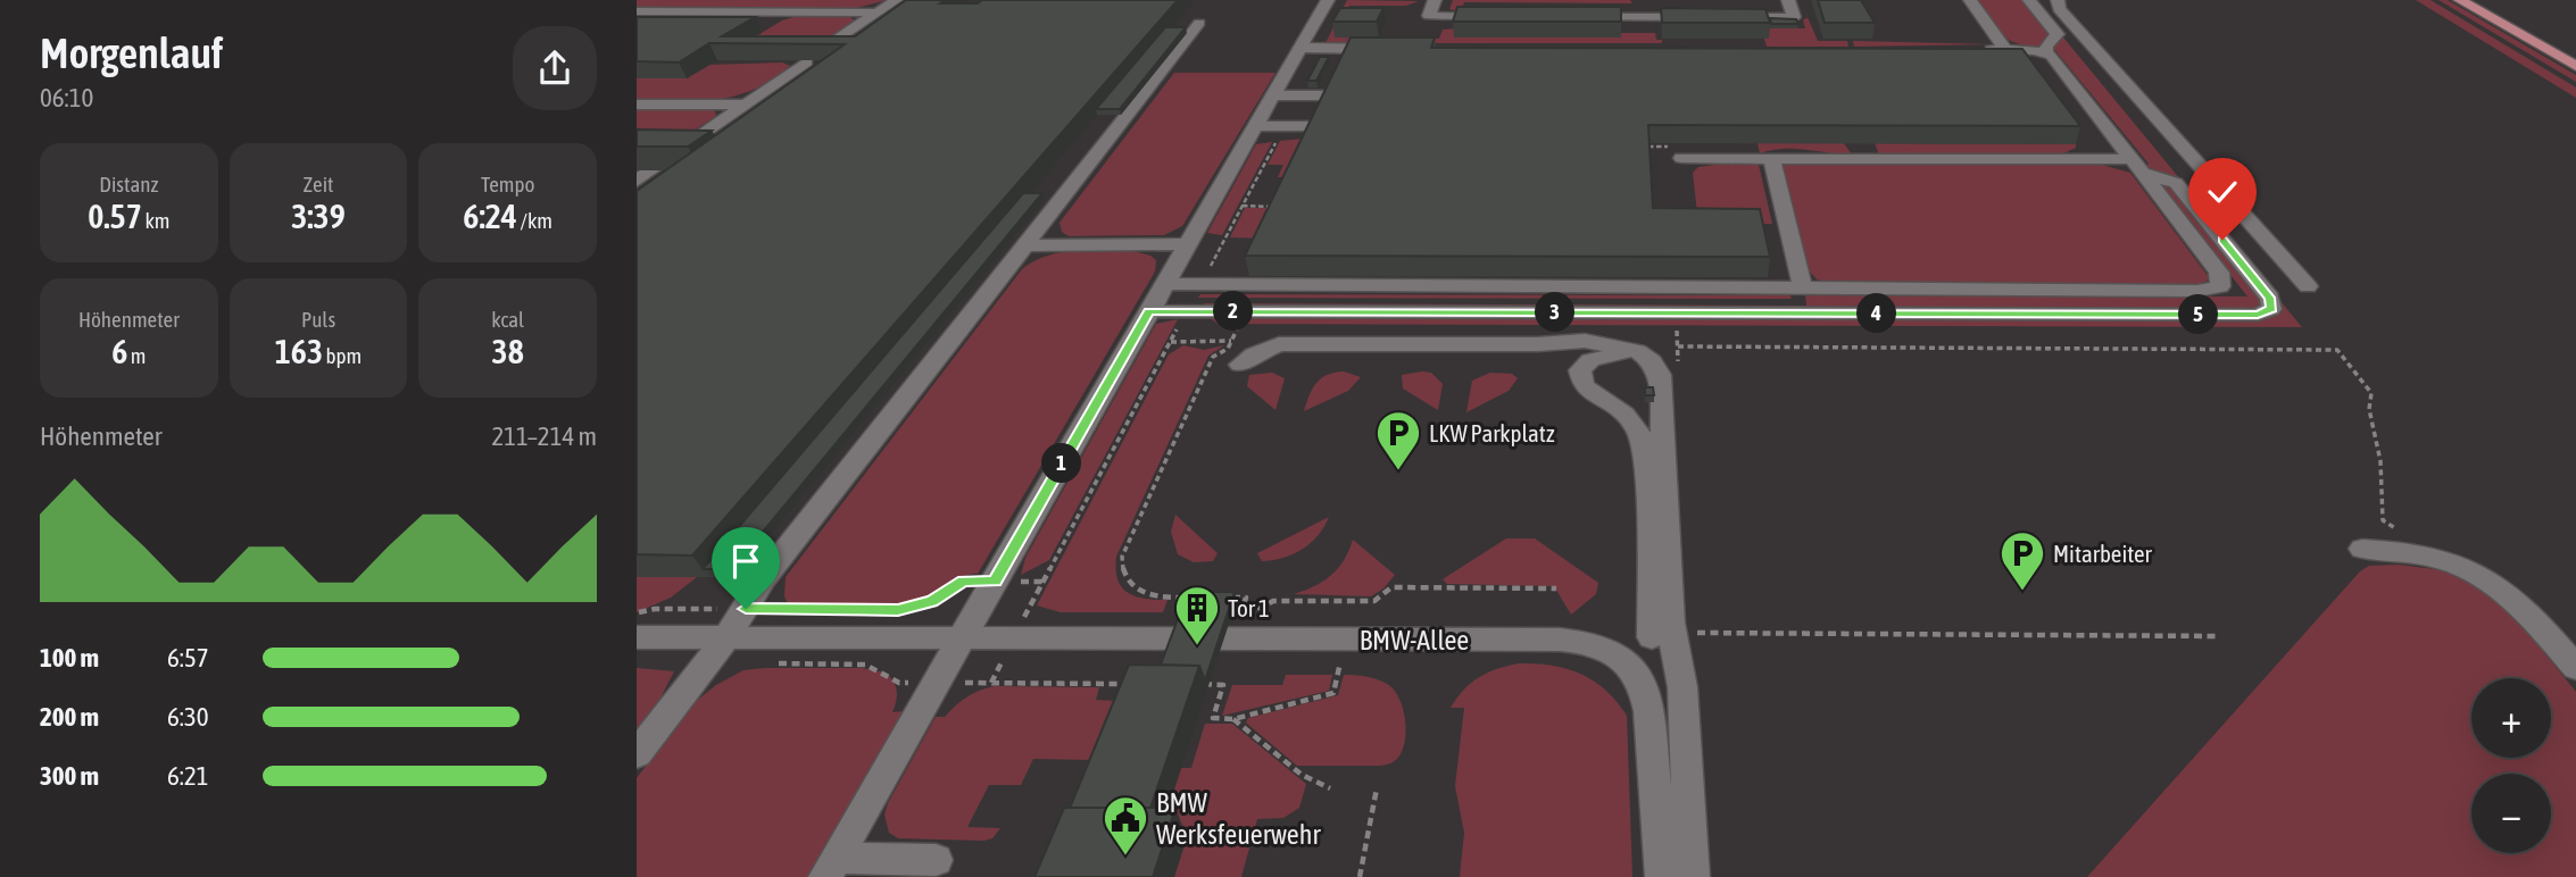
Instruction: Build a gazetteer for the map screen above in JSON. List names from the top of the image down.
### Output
{
  "streets": {
    "lane": ["BMW-Allee"]
  },
  "places": {
    "parking": ["LKW Parkplatz", "Mitarbeiter"],
    "building": ["Tor 1"],
    "public building": ["BMW Werksfeuerwehr"]
  },
  "page": {
    "heading": ["Morgenlauf", "06:10"],
    "stats": [
      ["Distanz", "0.57 km"],
      ["Zeit", "3:39"],
      ["Tempo", "6:24 /km"],
      ["Höhenmeter", "6 m"],
      ["Puls", "163 bpm"],
      ["kcal", "38"]
    ],
    "pins": [
      "2",
      "3",
      "4",
      "5",
      "1"
    ],
    "chart": ["Höhenmeter", "211–214 m"],
    "list": [
      {
        "name": "100 m",
        "note": "6:57"
      },
      {
        "name": "200 m",
        "note": "6:30"
      },
      {
        "name": "300 m",
        "note": "6:21"
      }
    ],
    "map_buttons": ["+", "−"]
  }
}
